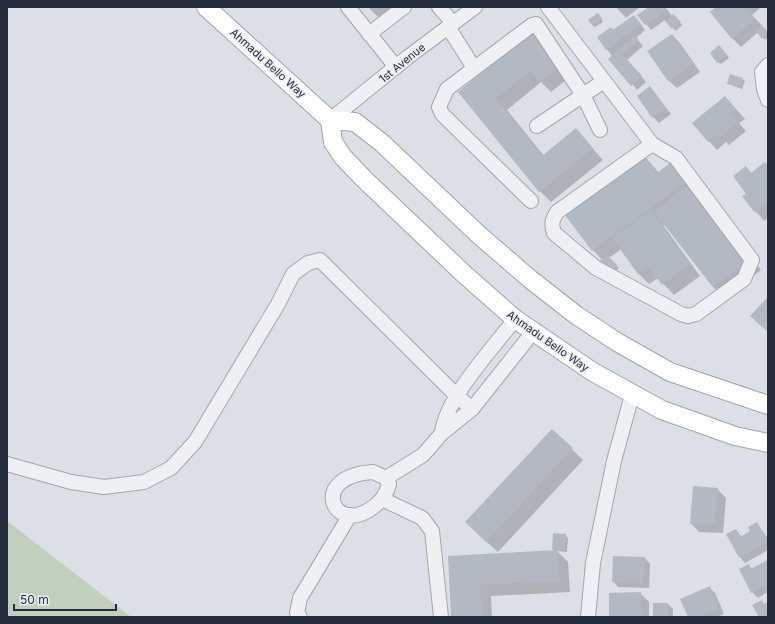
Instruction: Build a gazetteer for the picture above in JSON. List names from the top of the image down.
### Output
{
  "streets": {
    "main road": ["Ahmadu Bello Way"],
    "street": ["1st Avenue"]
  },
  "crossings": [
    ["Ahmadu Bello Way", "1st Avenue"]
  ],
  "scale_bar": "50 m"
}
